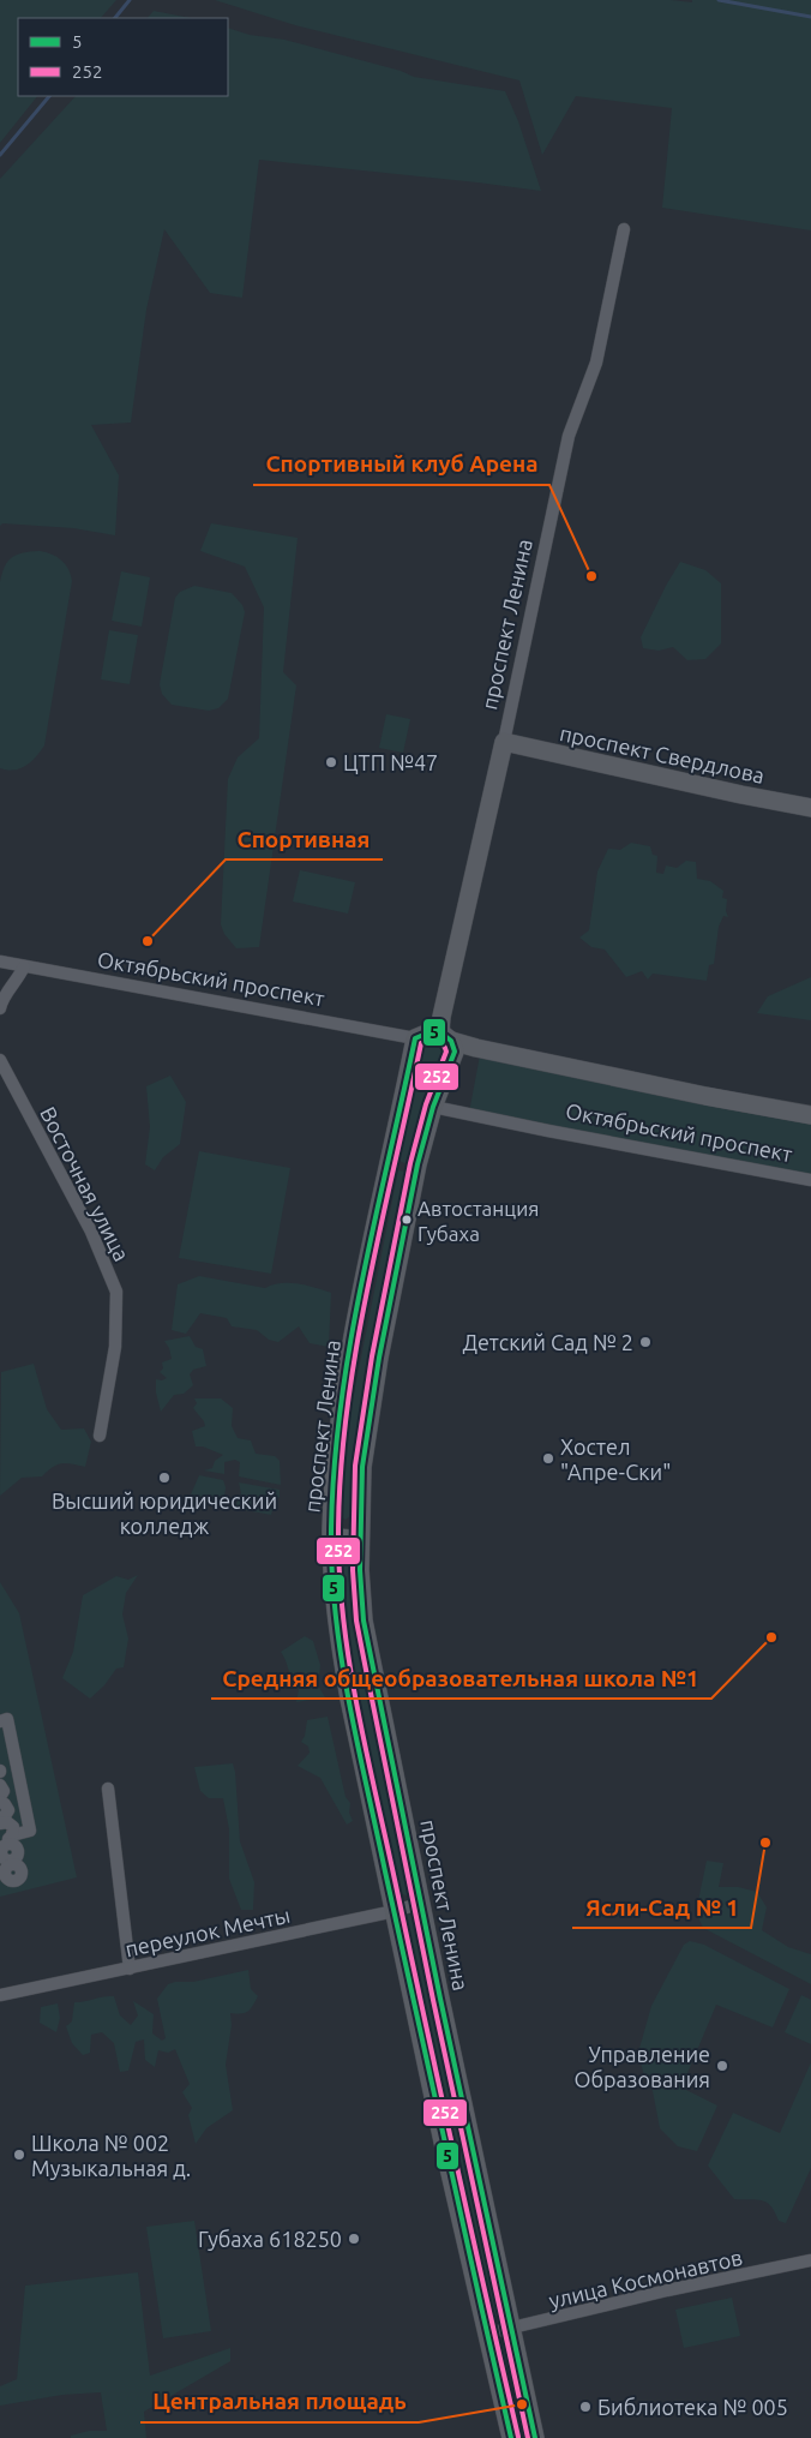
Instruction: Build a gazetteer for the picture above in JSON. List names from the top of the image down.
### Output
{
  "streets": {
    "main road": ["проспект Ленина", "проспект Свердлова", "Октябрьский проспект"],
    "street": ["Восточная улица", "переулок Мечты", "улица Космонавтов"]
  },
  "crossings": [
    ["проспект Ленина", "проспект Свердлова"],
    ["проспект Ленина", "Октябрьский проспект"],
    ["проспект Ленина", "переулок Мечты"],
    ["проспект Ленина", "улица Космонавтов"]
  ],
  "places": [
    "Спортивный клуб Арена",
    "ЦТП №47",
    "Спортивная",
    "Автостанция Губаха",
    "Детский Сад № 2",
    "Хостел \"Апре-Ски\"",
    "Высший юридический колледж",
    "Средняя общеобразовательная школа №1",
    "Ясли-Сад № 1",
    "Управление Образования",
    "Школа № 002 Музыкальная д.",
    "Губаха 618250",
    "Центральная площадь",
    "Библиотека № 005"
  ],
  "lines": ["transit line 5", "transit line 252"],
  "legend": ["5", "252"]
}
